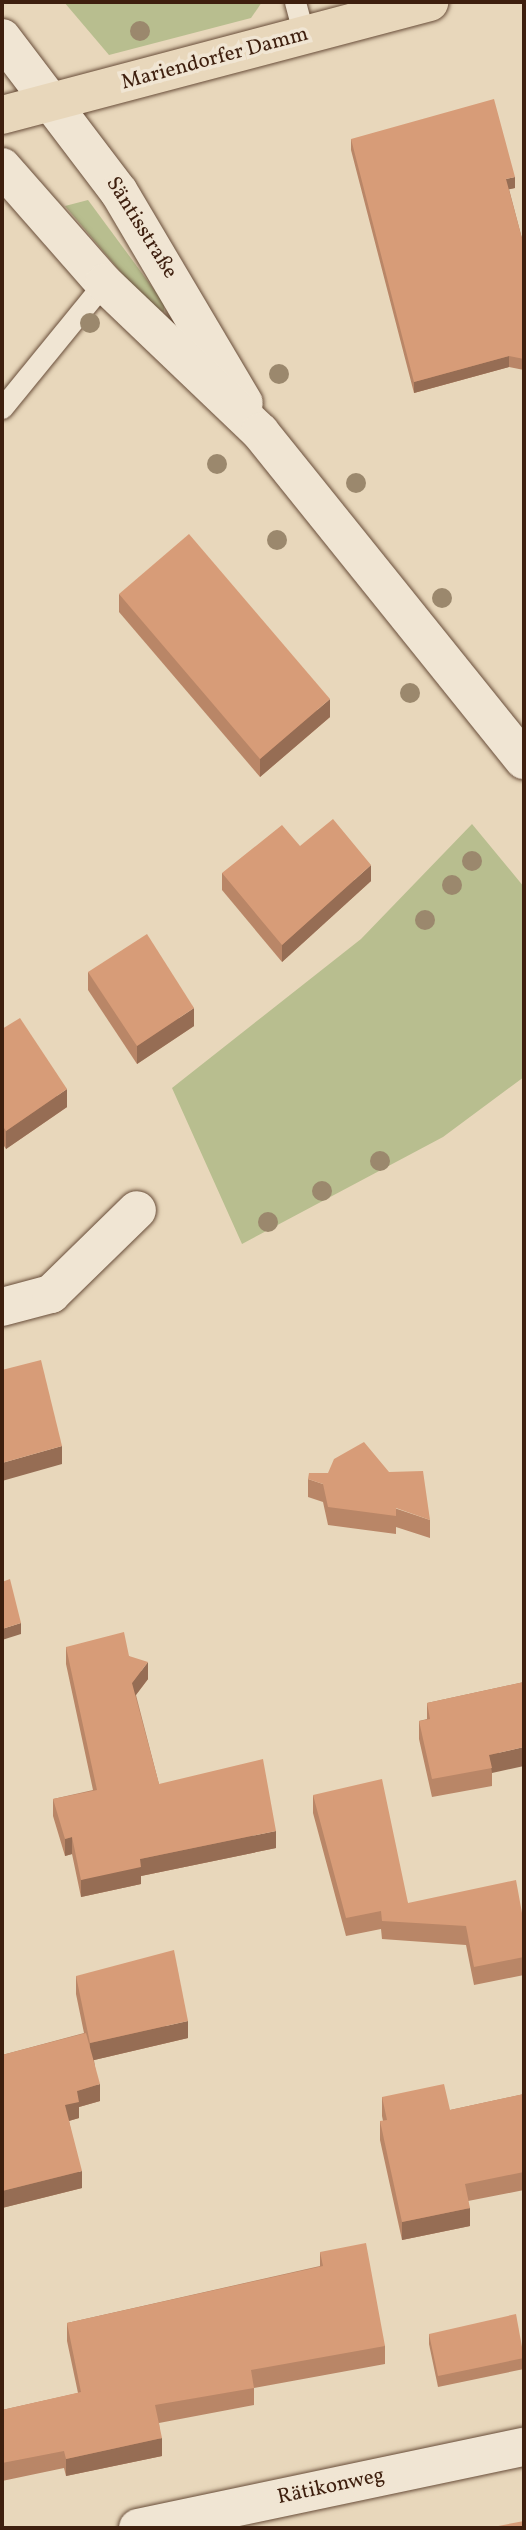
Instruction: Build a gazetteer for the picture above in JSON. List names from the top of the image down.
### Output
{
  "streets": {
    "main road": ["Mariendorfer Damm"],
    "street": ["Säntisstraße", "Rätikonweg"]
  },
  "crossings": [
    ["Mariendorfer Damm", "Säntisstraße"]
  ]
}
